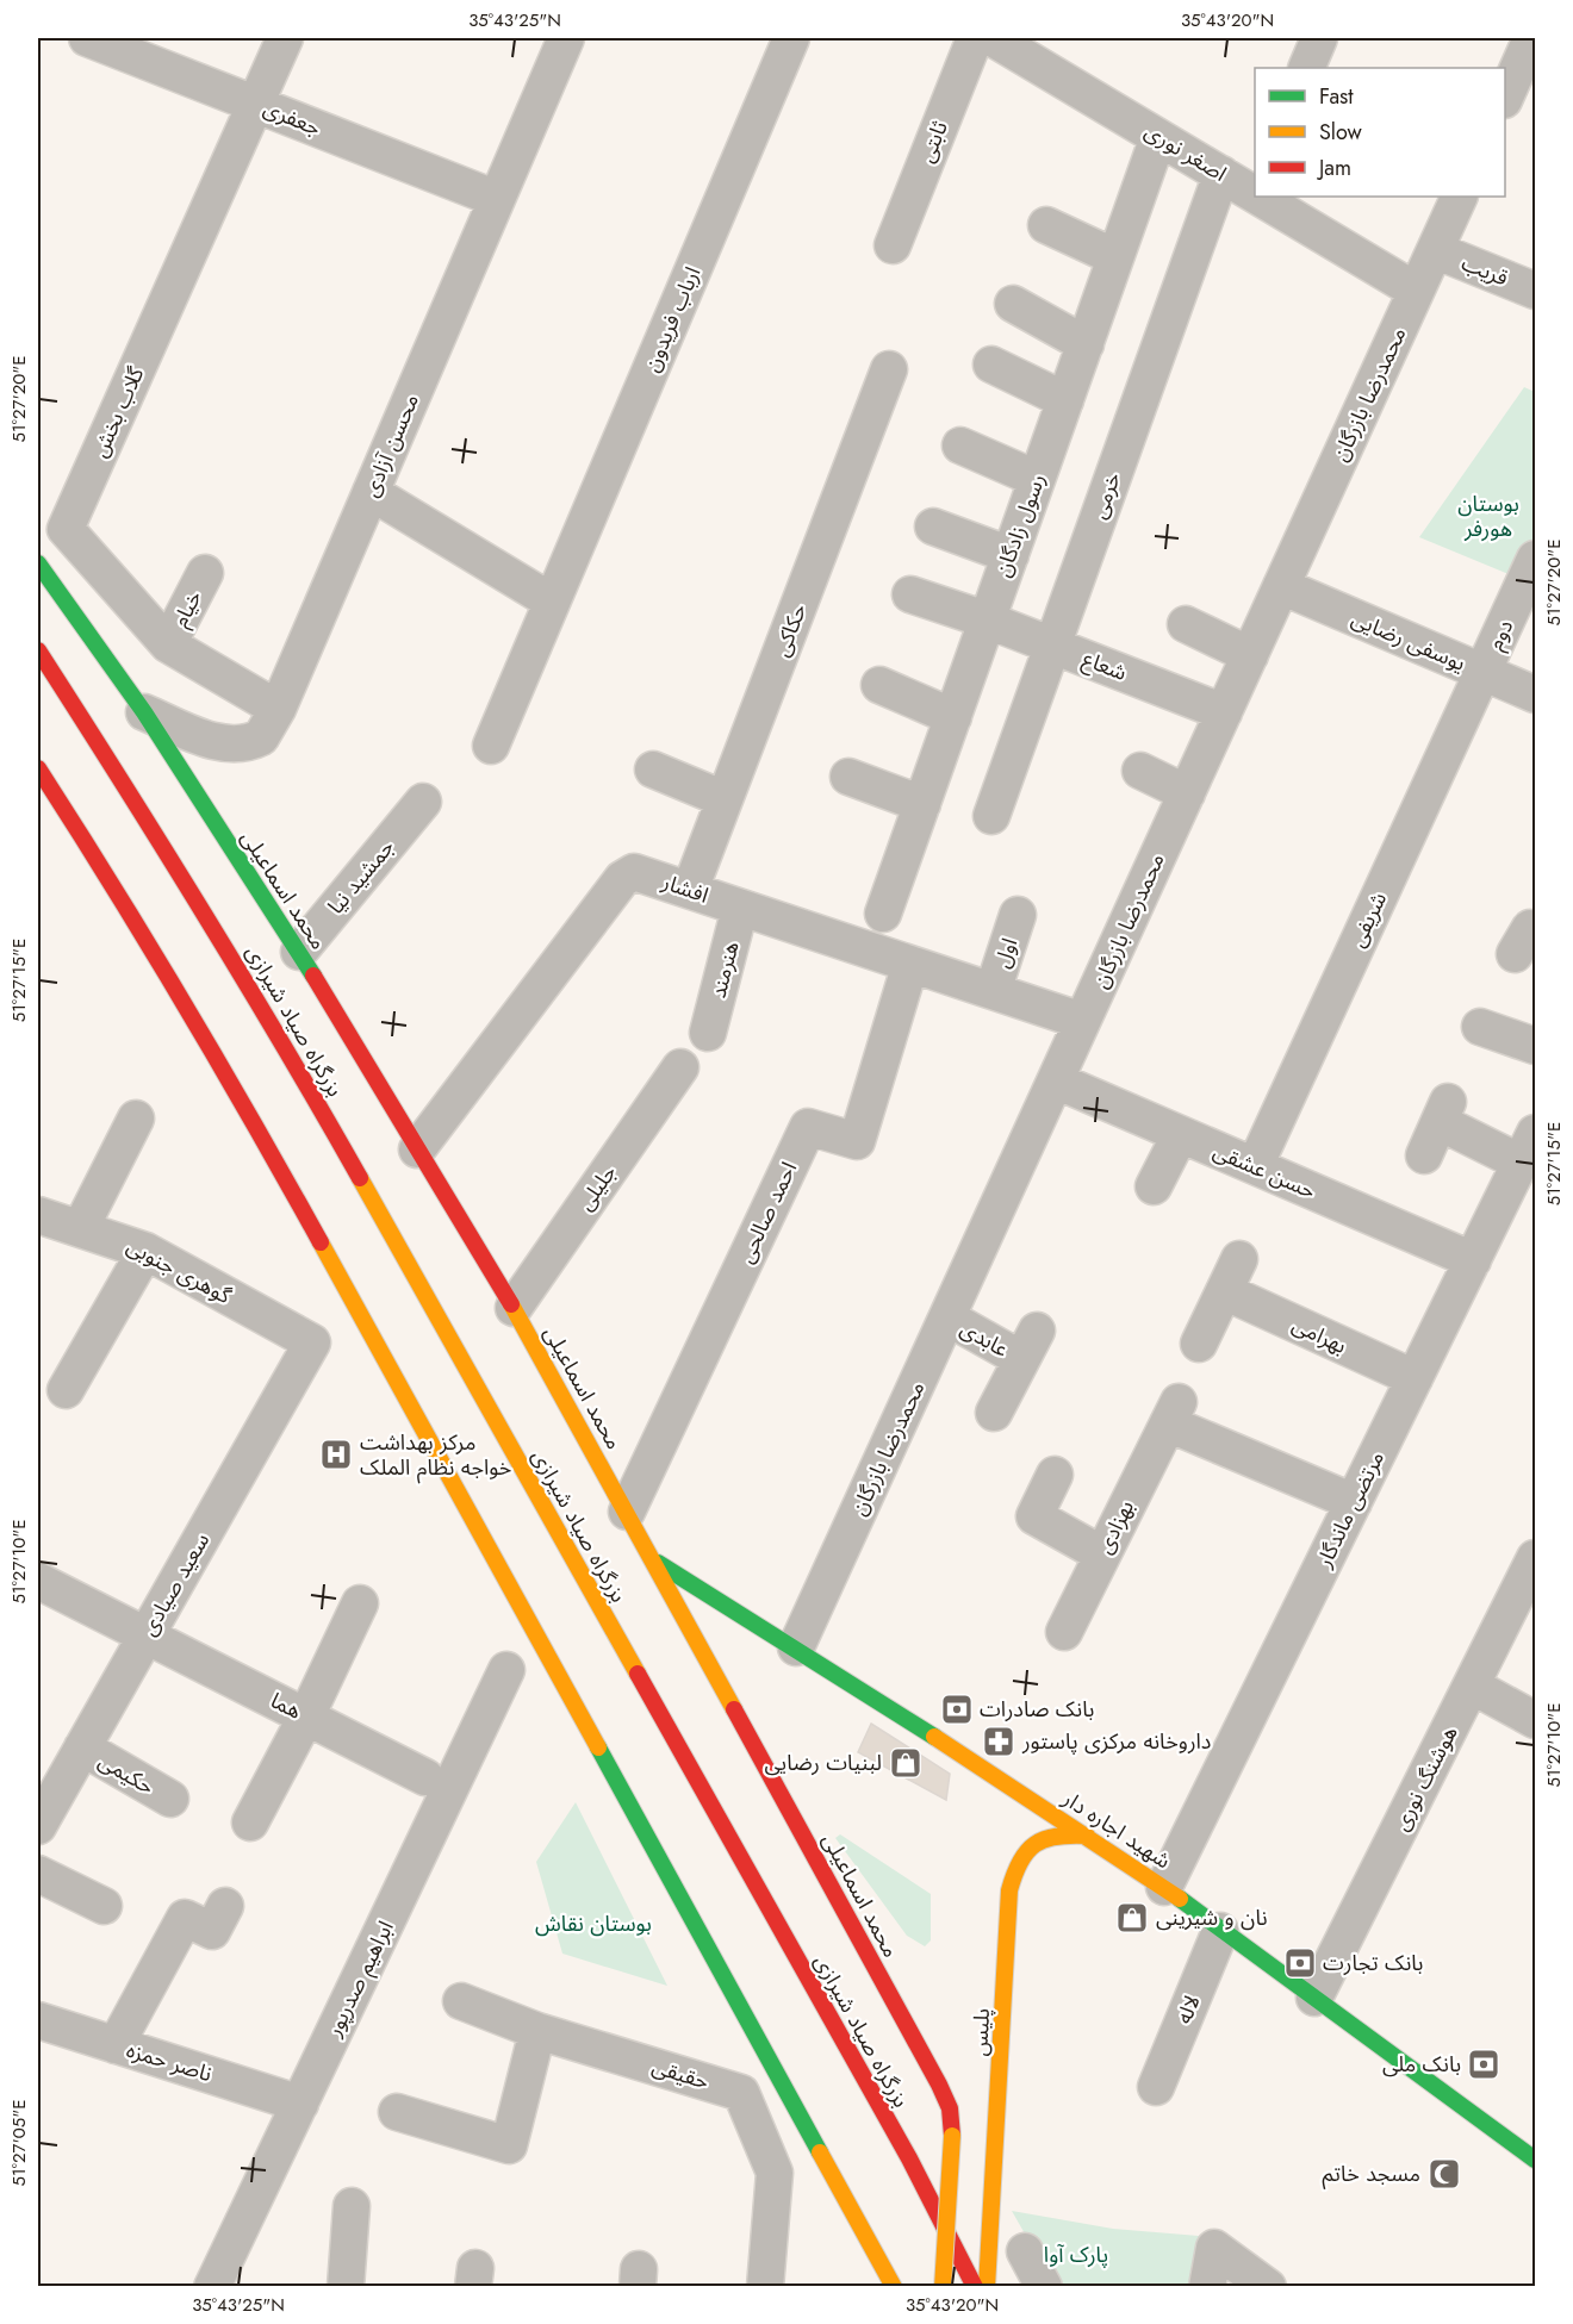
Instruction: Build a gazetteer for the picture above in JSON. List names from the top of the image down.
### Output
{
  "streets": {
    "main road": [
      "محمد اسماعیلی",
      "بزرگراه صیاد شیرازی",
      "شهید اجاره دار",
      "پلیس"
    ],
    "street": [
      "جعفری",
      "ثابتی",
      "اصغر نوری",
      "قریب",
      "ارباب فریدون",
      "محمدرضا بازرگان",
      "گلاب بخش",
      "محسن آزادی",
      "خرمی",
      "رسول زادگان",
      "خیام",
      "حکاکی",
      "دوم",
      "یوسفی رضایی",
      "شعاع",
      "جمشید نیا",
      "افشار",
      "شریفی",
      "اول",
      "هنرمند",
      "حسن عشقی",
      "جلیلی",
      "احمد صالحی",
      "گوهری جنوبی",
      "بهرامی",
      "عابدی",
      "مرتضی ماندگار",
      "بهزادی",
      "سعید صیادی",
      "هما",
      "حکیمی",
      "هوشنگ نوری",
      "ابراهیم صدرپور",
      "لاله",
      "ناصر حمزه",
      "حقیقی"
    ]
  },
  "crossings": [
    ["جعفری", "گلاب بخش"],
    ["جعفری", "محسن آزادی"],
    ["اصغر نوری", "محمدرضا بازرگان"],
    ["اصغر نوری", "خرمی"],
    ["اصغر نوری", "رسول زادگان"],
    ["قریب", "محمدرضا بازرگان"],
    ["محمدرضا بازرگان", "یوسفی رضایی"],
    ["محمدرضا بازرگان", "شعاع"],
    ["محمدرضا بازرگان", "حسن عشقی"],
    ["محمدرضا بازرگان", "عابدی"],
    ["محمدرضا بازرگان", "شهید اجاره دار"],
    ["گلاب بخش", "محسن آزادی"],
    ["گلاب بخش", "خیام"],
    ["محسن آزادی", "محمد اسماعیلی"],
    ["خرمی", "شعاع"],
    ["رسول زادگان", "شعاع"],
    ["حکاکی", "افشار"],
    ["دوم", "یوسفی رضایی"],
    ["دوم", "شریفی"],
    ["یوسفی رضایی", "شریفی"],
    ["جمشید نیا", "محمد اسماعیلی"],
    ["افشار", "محمد اسماعیلی"],
    ["افشار", "اول"],
    ["افشار", "هنرمند"],
    ["افشار", "احمد صالحی"],
    ["محمد اسماعیلی", "جلیلی"],
    ["محمد اسماعیلی", "احمد صالحی"],
    ["محمد اسماعیلی", "شهید اجاره دار"],
    ["شریفی", "حسن عشقی"],
    ["حسن عشقی", "مرتضی ماندگار"],
    ["گوهری جنوبی", "سعید صیادی"],
    ["بهرامی", "مرتضی ماندگار"],
    ["مرتضی ماندگار", "بهزادی"],
    ["مرتضی ماندگار", "شهید اجاره دار"],
    ["سعید صیادی", "هما"],
    ["سعید صیادی", "حکیمی"],
    ["هوشنگ نوری", "شهید اجاره دار"],
    ["شهید اجاره دار", "لاله"],
    ["شهید اجاره دار", "پلیس"],
    ["ابراهیم صدرپور", "ناصر حمزه"]
  ],
  "parks": ["بوستان هورفر", "بوستان نقاش", "پارک آوا"],
  "places": {
    "hospital": ["مرکز بهداشت خواجه نظام الملک"],
    "bank": ["بانک صادرات", "بانک تجارت", "بانک ملی"],
    "pharmacy": ["داروخانه مرکزی پاستور"],
    "shop": ["لبنیات رضایی", "نان و شیرینی"],
    "mosque": ["مسجد خاتم"]
  },
  "legend": ["Fast", "Slow", "Jam"],
  "coordinates": [
    "35°43'25\"N",
    "35°43'20\"N",
    "51°27'20\"E",
    "51°27'15\"E",
    "51°27'10\"E",
    "51°27'05\"E"
  ]
}
